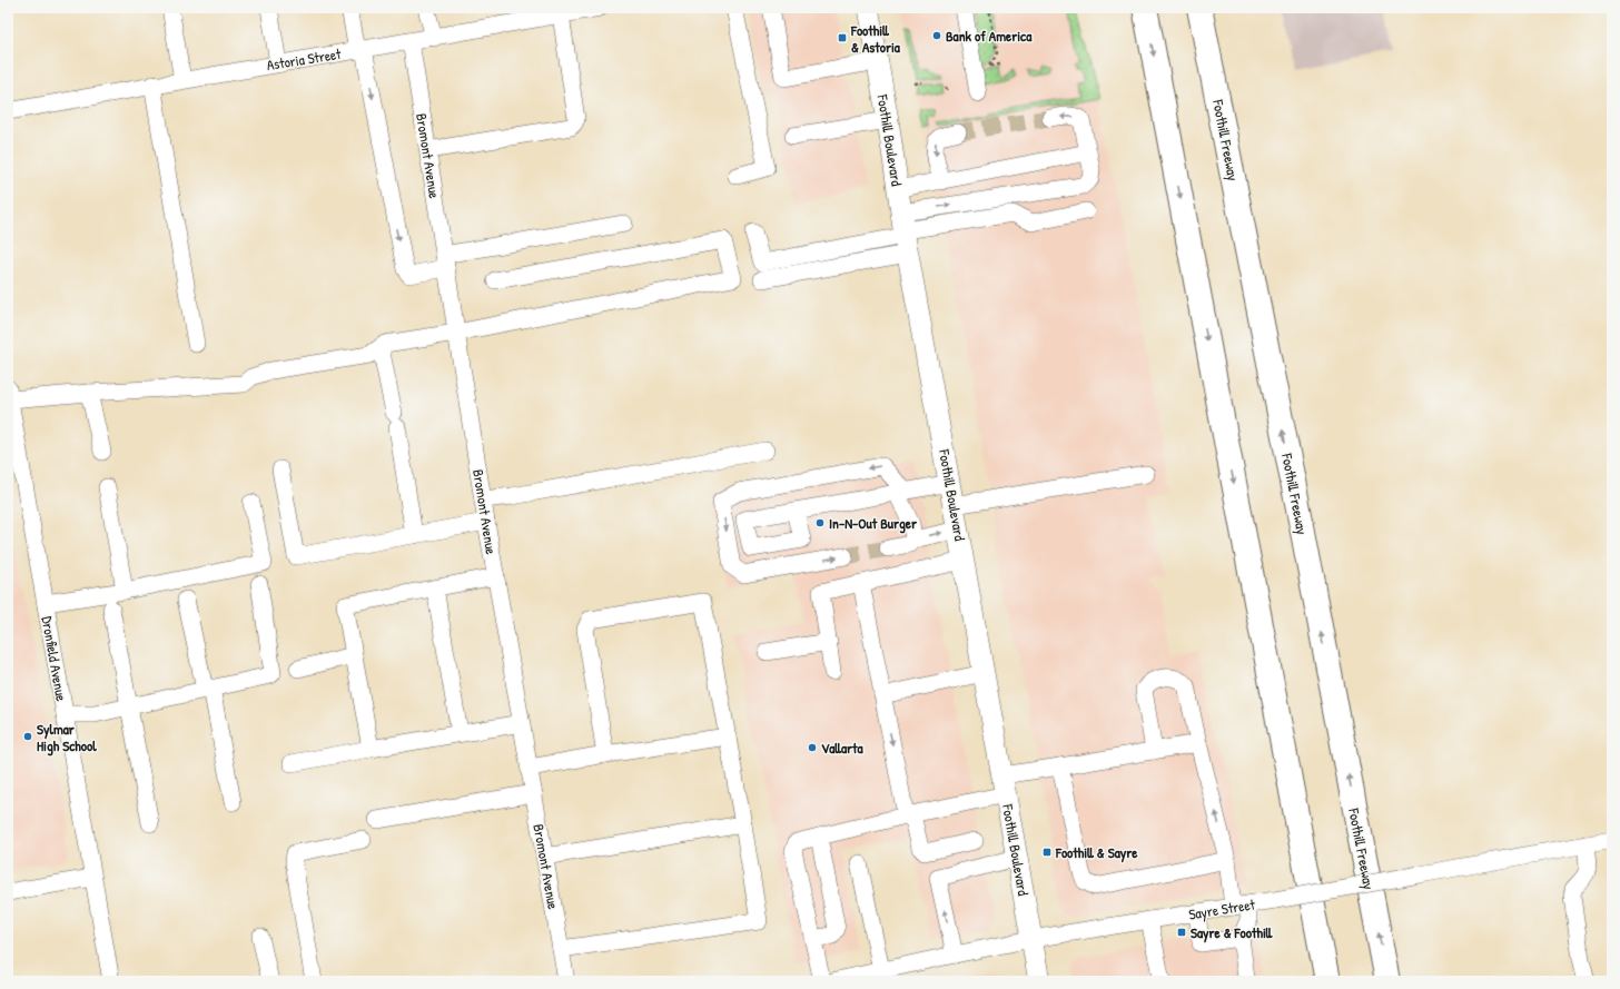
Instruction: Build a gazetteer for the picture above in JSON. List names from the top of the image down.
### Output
{
  "streets": {
    "highway": ["Foothill Freeway"],
    "main road": ["Foothill Boulevard"],
    "street": [
      "Astoria Street",
      "Bromont Avenue",
      "Dronfield Avenue",
      "Sayre Street"
    ]
  },
  "crossings": [
    ["Astoria Street", "Bromont Avenue"],
    ["Foothill Boulevard", "Sayre Street"]
  ],
  "places": {
    "other": [
      "Bank of America",
      "In-N-Out Burger",
      "Sylmar High School",
      "Vallarta"
    ],
    "transit": ["Foothill & Astoria", "Foothill & Sayre", "Sayre & Foothill"]
  }
}
